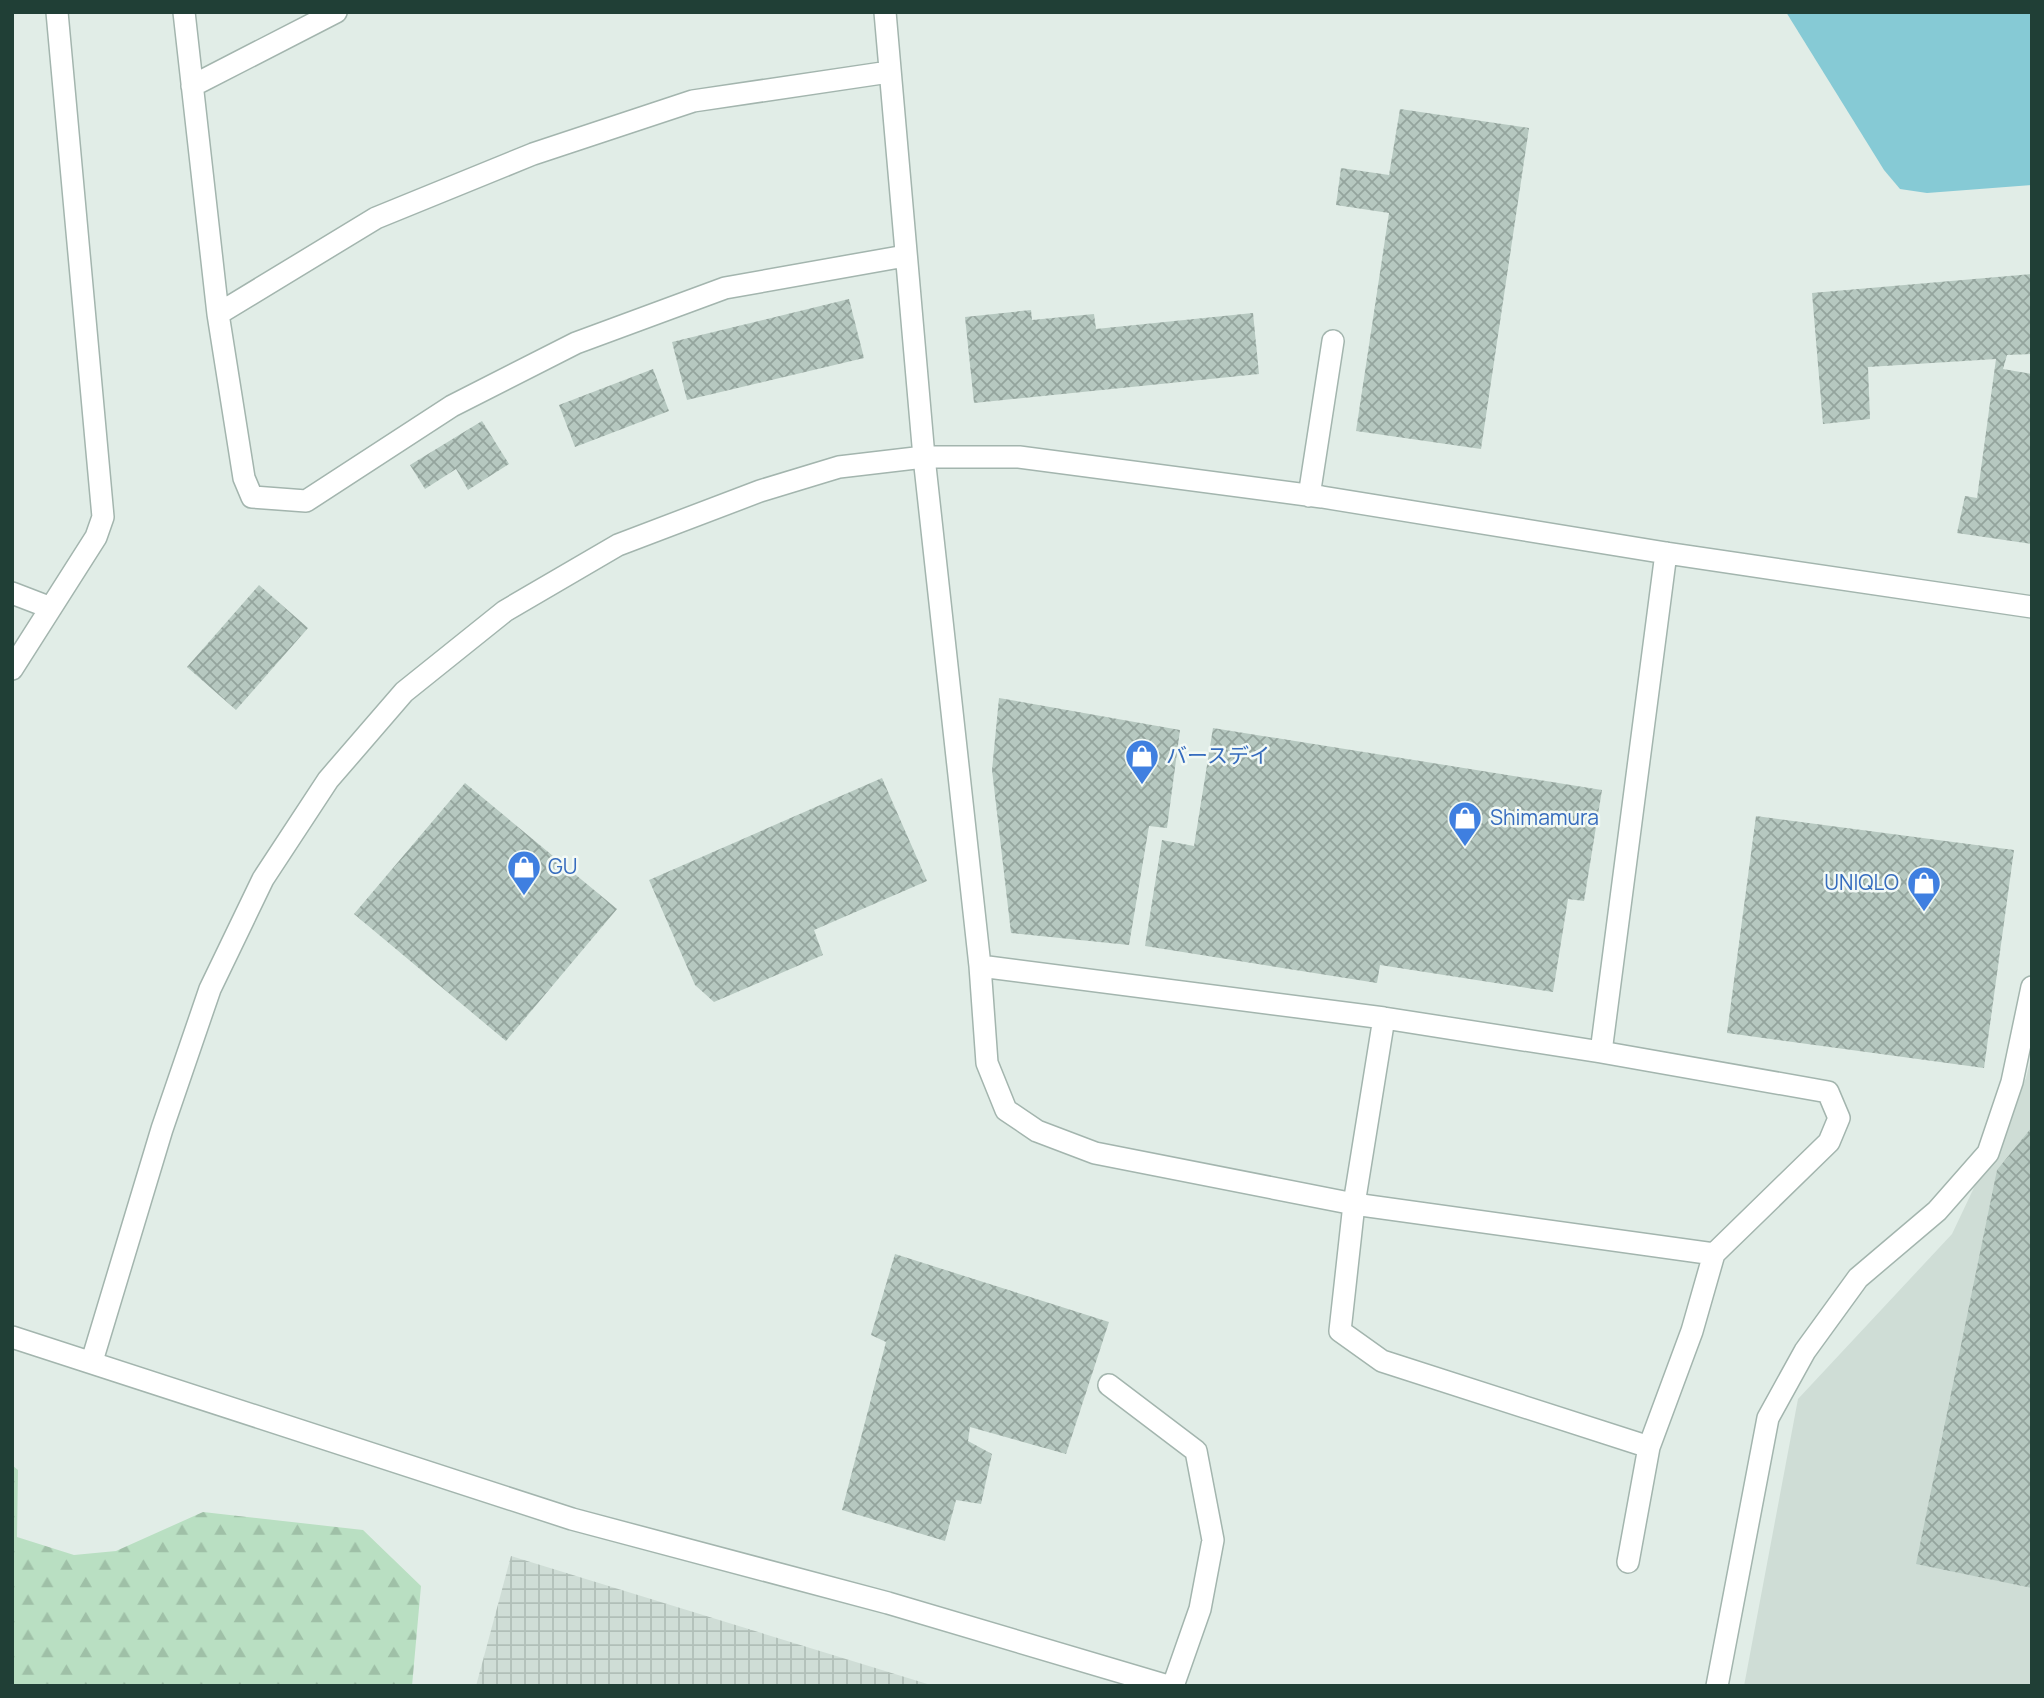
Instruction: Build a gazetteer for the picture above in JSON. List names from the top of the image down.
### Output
{
  "places": {
    "shop": [
      "バースデイ",
      "Shimamura",
      "GU",
      "UNIQLO"
    ]
  }
}
